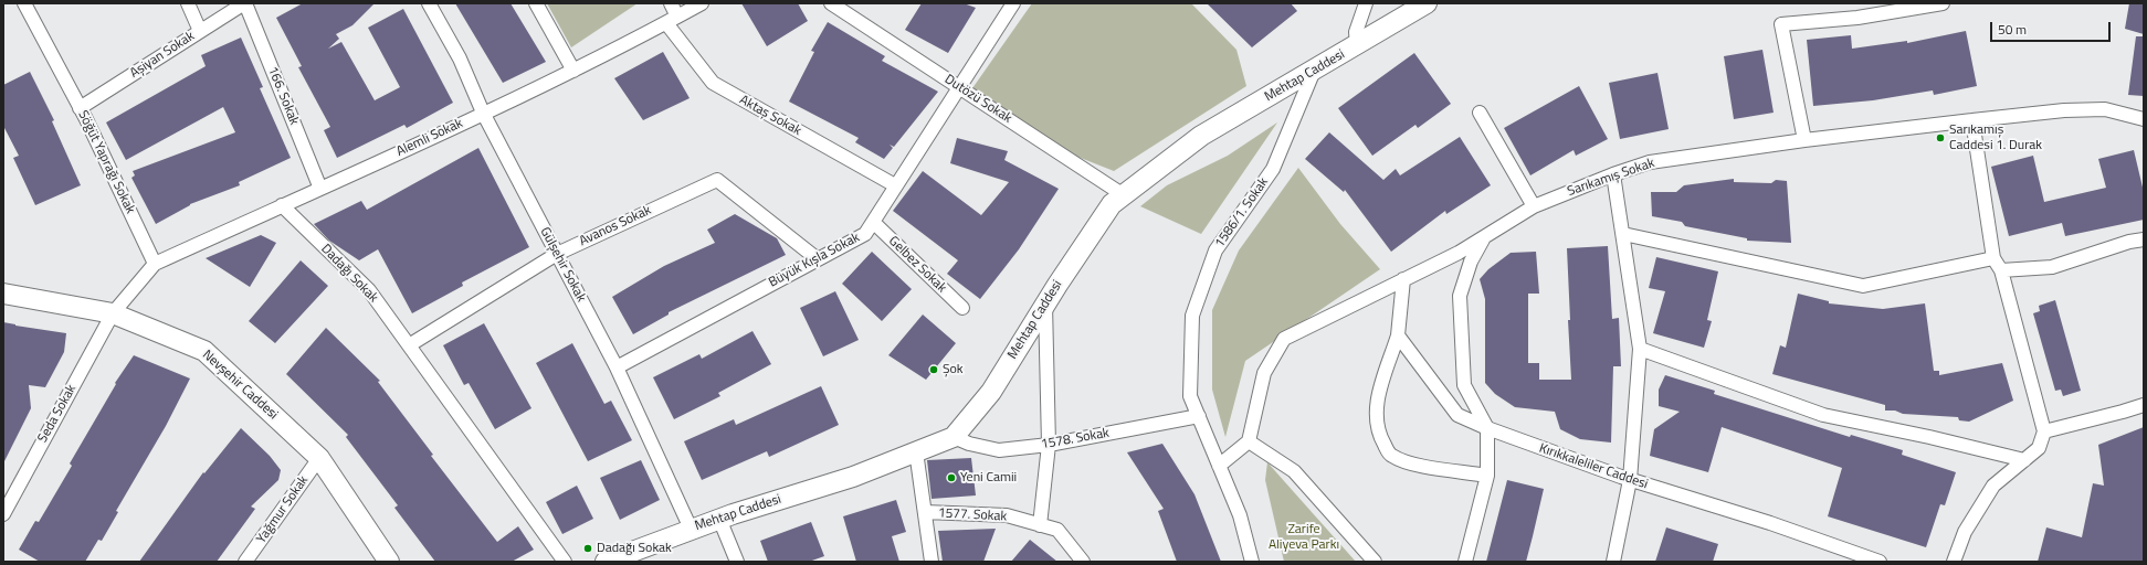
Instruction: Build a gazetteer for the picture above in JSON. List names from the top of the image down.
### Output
{
  "streets": {
    "main road": ["Mehtap Caddesi", "Nevşehir Caddesi"],
    "street": [
      "Aşiyan Sokak",
      "166. Sokak",
      "Dutözü Sokak",
      "Aktaş Sokak",
      "Alemli Sokak",
      "Söğüt Yaprağı Sokak",
      "Sarıkamış Sokak",
      "1586/1. Sokak",
      "Avanos Sokak",
      "Büyük Kışla Sokak",
      "Gülşehir Sokak",
      "Gelbez Sokak",
      "Dadağı Sokak",
      "Seda Sokak",
      "1578. Sokak",
      "Kırıkkaleliler Caddesi",
      "Yağmur Sokak",
      "1577. Sokak"
    ]
  },
  "crossings": [
    ["Aşiyan Sokak", "166. Sokak"],
    ["Aşiyan Sokak", "Söğüt Yaprağı Sokak"],
    ["Mehtap Caddesi", "Dutözü Sokak"],
    ["Mehtap Caddesi", "1586/1. Sokak"],
    ["Mehtap Caddesi", "Gülşehir Sokak"],
    ["Mehtap Caddesi", "1578. Sokak"],
    ["166. Sokak", "Alemli Sokak"],
    ["Dutözü Sokak", "Büyük Kışla Sokak"],
    ["Aktaş Sokak", "Alemli Sokak"],
    ["Aktaş Sokak", "Büyük Kışla Sokak"],
    ["Alemli Sokak", "Söğüt Yaprağı Sokak"],
    ["Alemli Sokak", "Gülşehir Sokak"],
    ["Alemli Sokak", "Dadağı Sokak"],
    ["1586/1. Sokak", "1578. Sokak"],
    ["Avanos Sokak", "Büyük Kışla Sokak"],
    ["Avanos Sokak", "Gülşehir Sokak"],
    ["Avanos Sokak", "Dadağı Sokak"],
    ["Büyük Kışla Sokak", "Gülşehir Sokak"],
    ["Büyük Kışla Sokak", "Gelbez Sokak"],
    ["Nevşehir Caddesi", "Seda Sokak"],
    ["Nevşehir Caddesi", "Yağmur Sokak"]
  ],
  "parks": ["Zarife Aliyeva Parkı"],
  "places": [
    "Sarıkamış Caddesi 1. Durak",
    "Şok",
    "Yeni Camii",
    "Dadağı Sokak"
  ],
  "scale_bar": "50 m"
}
